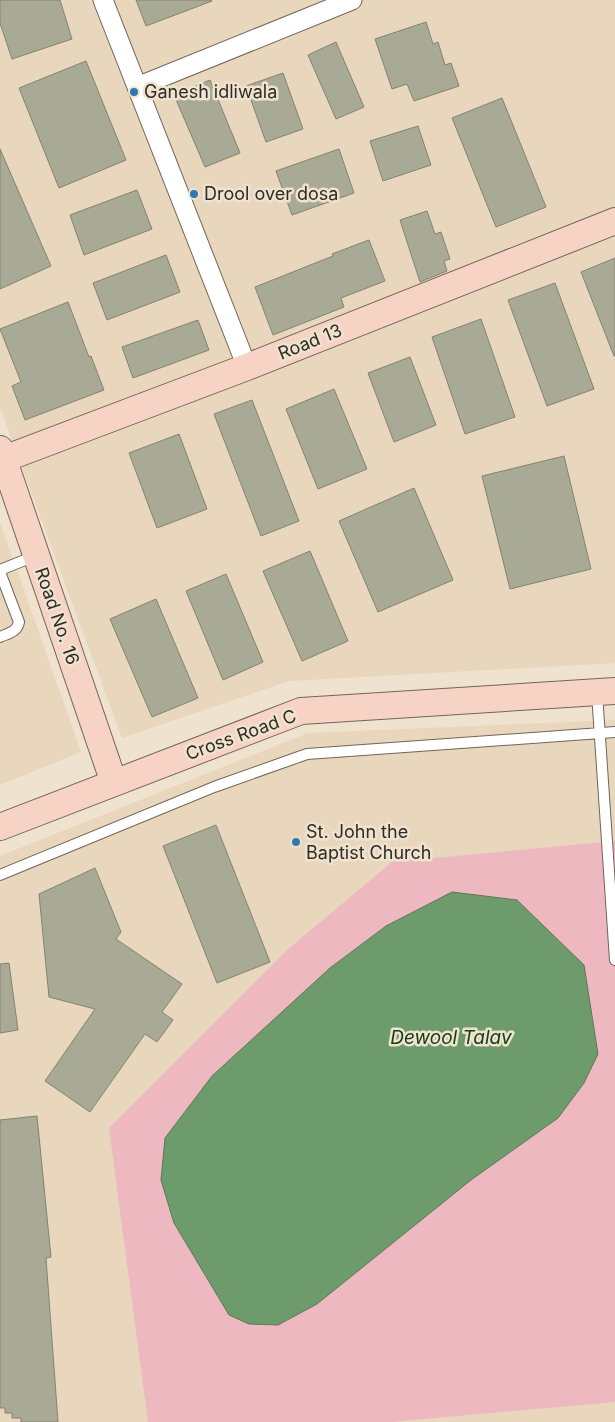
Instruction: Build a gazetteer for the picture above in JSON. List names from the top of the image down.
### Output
{
  "streets": {
    "street": ["Road 13", "Road No. 16", "Cross Road C"]
  },
  "crossings": [
    ["Road 13", "Road No. 16"],
    ["Road No. 16", "Cross Road C"]
  ],
  "water": ["Dewool Talav"],
  "places": ["Ganesh idliwala", "Drool over dosa", "St. John the Baptist Church"]
}
